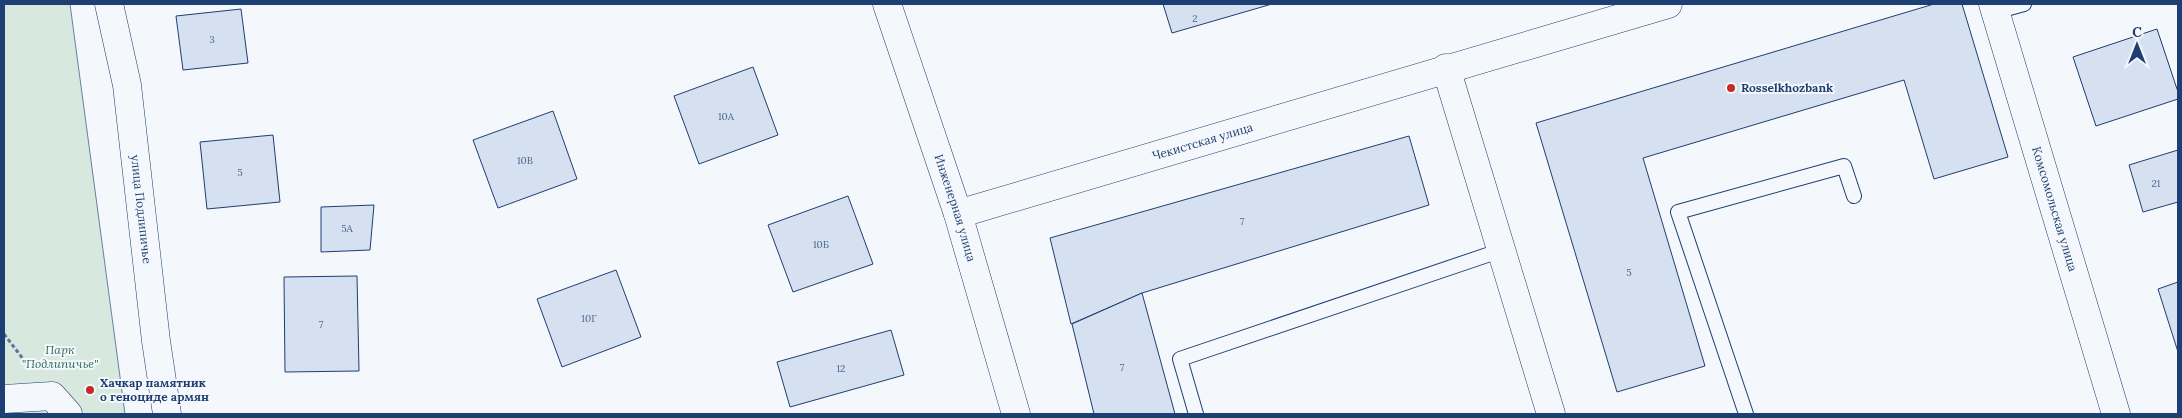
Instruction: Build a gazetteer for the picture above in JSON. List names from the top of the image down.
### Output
{
  "streets": {
    "street": [
      "Чекистская улица",
      "Инженерная улица",
      "улица Подлипичье",
      "Комсомольская улица"
    ]
  },
  "crossings": [
    ["Чекистская улица", "Инженерная улица"]
  ],
  "parks": ["Парк \"Подлипичье\""],
  "places": ["Rosselkhozbank", "Хачкар памятник о геноциде армян"],
  "house_numbers": [
    "2",
    "3",
    "10А",
    "10В",
    "5",
    "21",
    "7",
    "5А",
    "10Б",
    "5",
    "10Г",
    "7",
    "7",
    "12"
  ],
  "north": "top"
}
